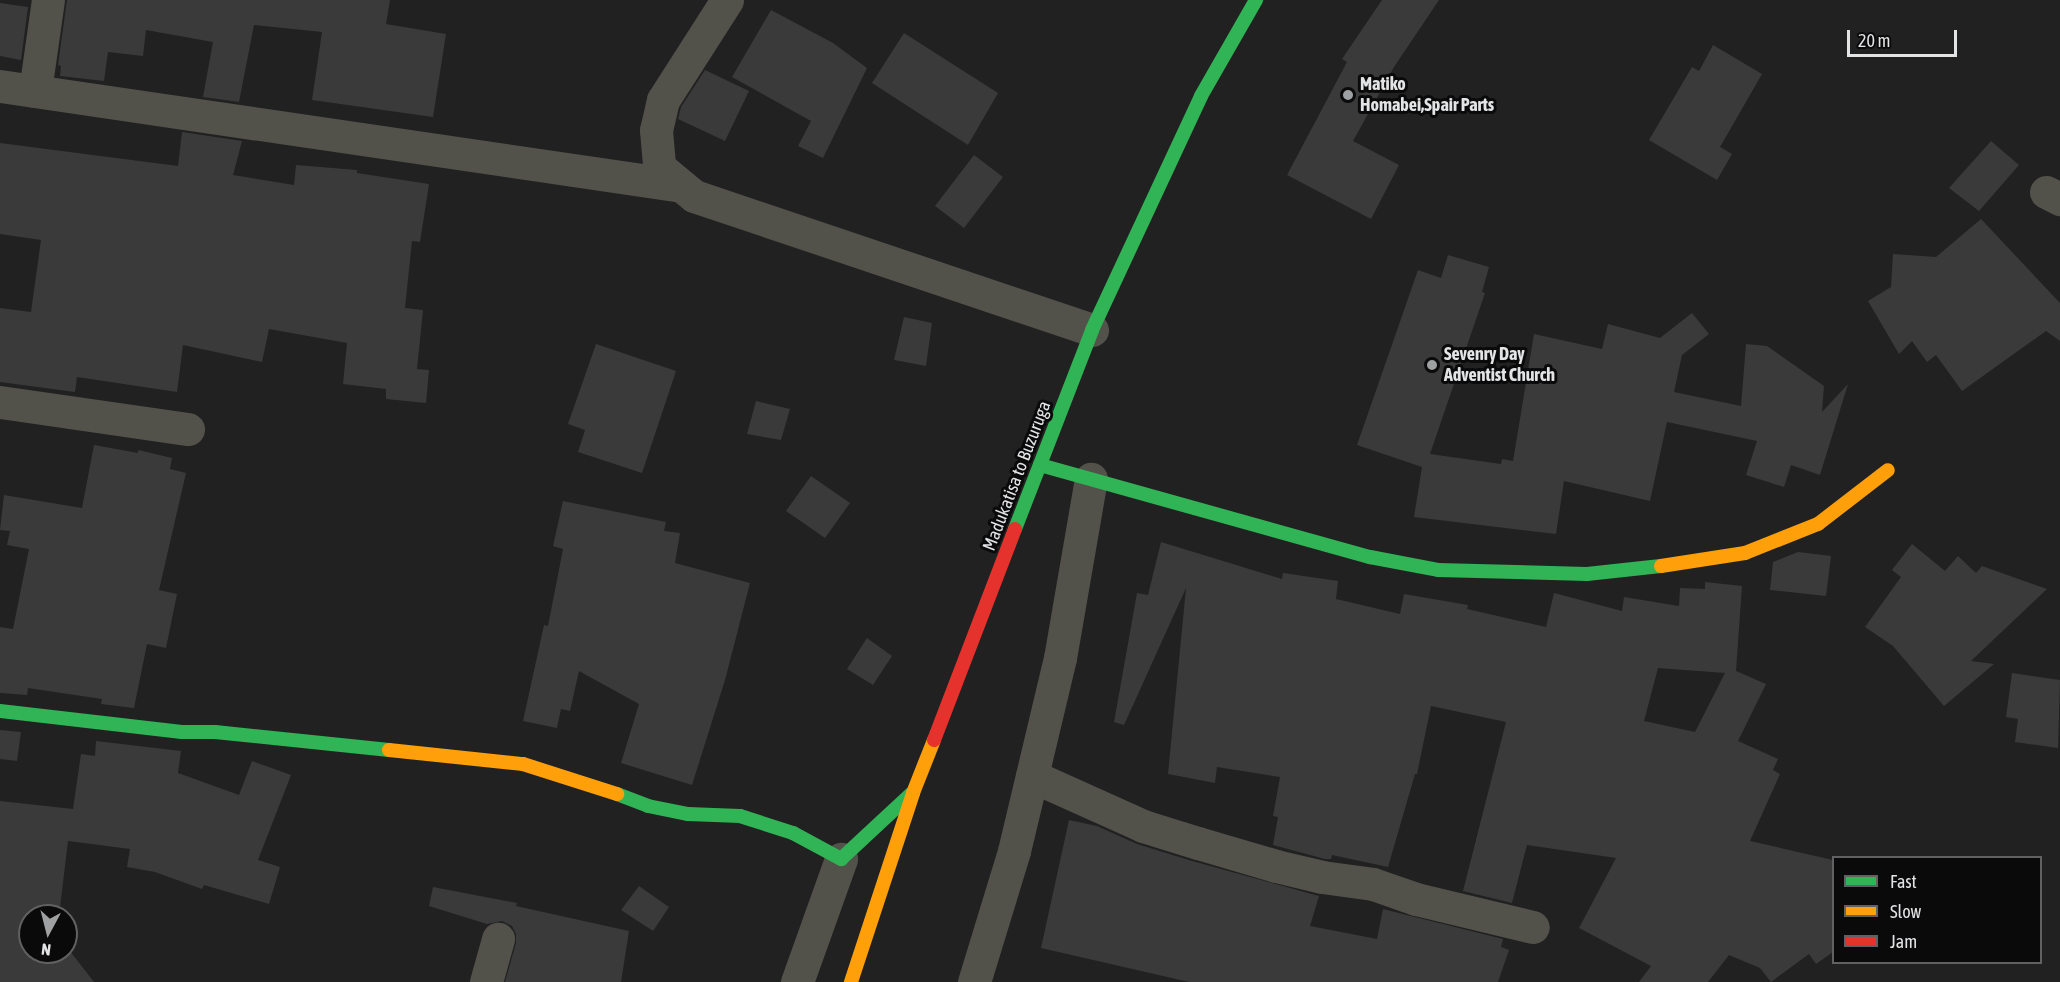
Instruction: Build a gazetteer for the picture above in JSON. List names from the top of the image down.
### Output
{
  "streets": {
    "street": ["Madukatisa to Buzuruga"]
  },
  "places": ["Matiko Homabei,Spair Parts", "Sevenry Day Adventist Church"],
  "legend": ["Fast", "Slow", "Jam"],
  "scale_bar": "20 m",
  "north": "bottom"
}
